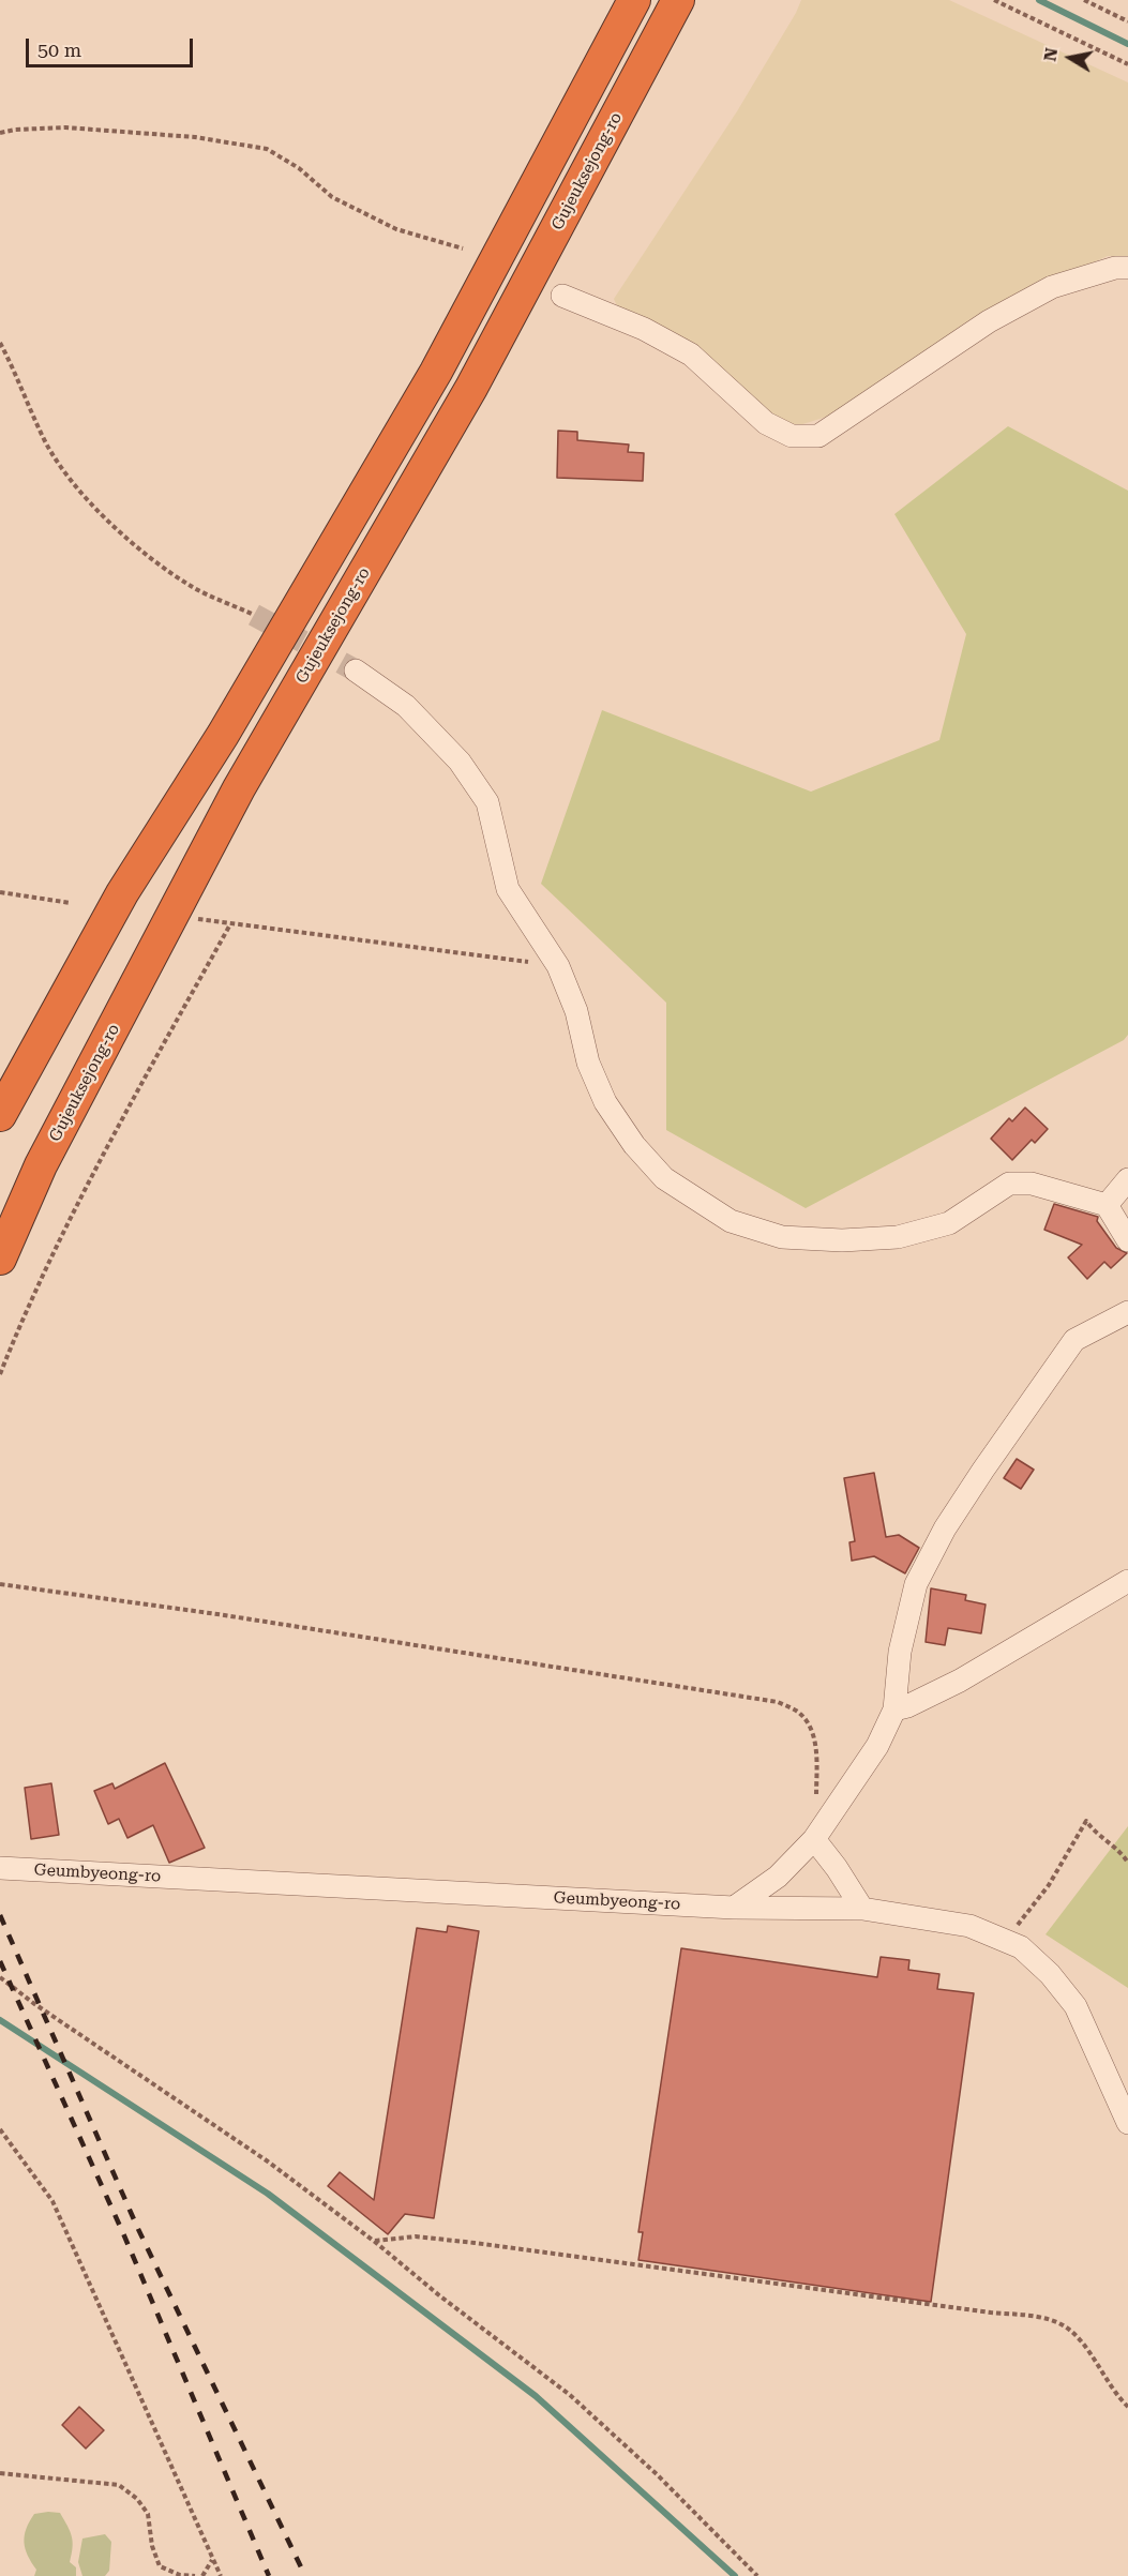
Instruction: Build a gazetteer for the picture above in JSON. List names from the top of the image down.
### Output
{
  "streets": {
    "highway": ["Gujeuksejong-ro"],
    "street": ["Geumbyeong-ro"]
  },
  "scale_bar": "50 m",
  "north": "left"
}
